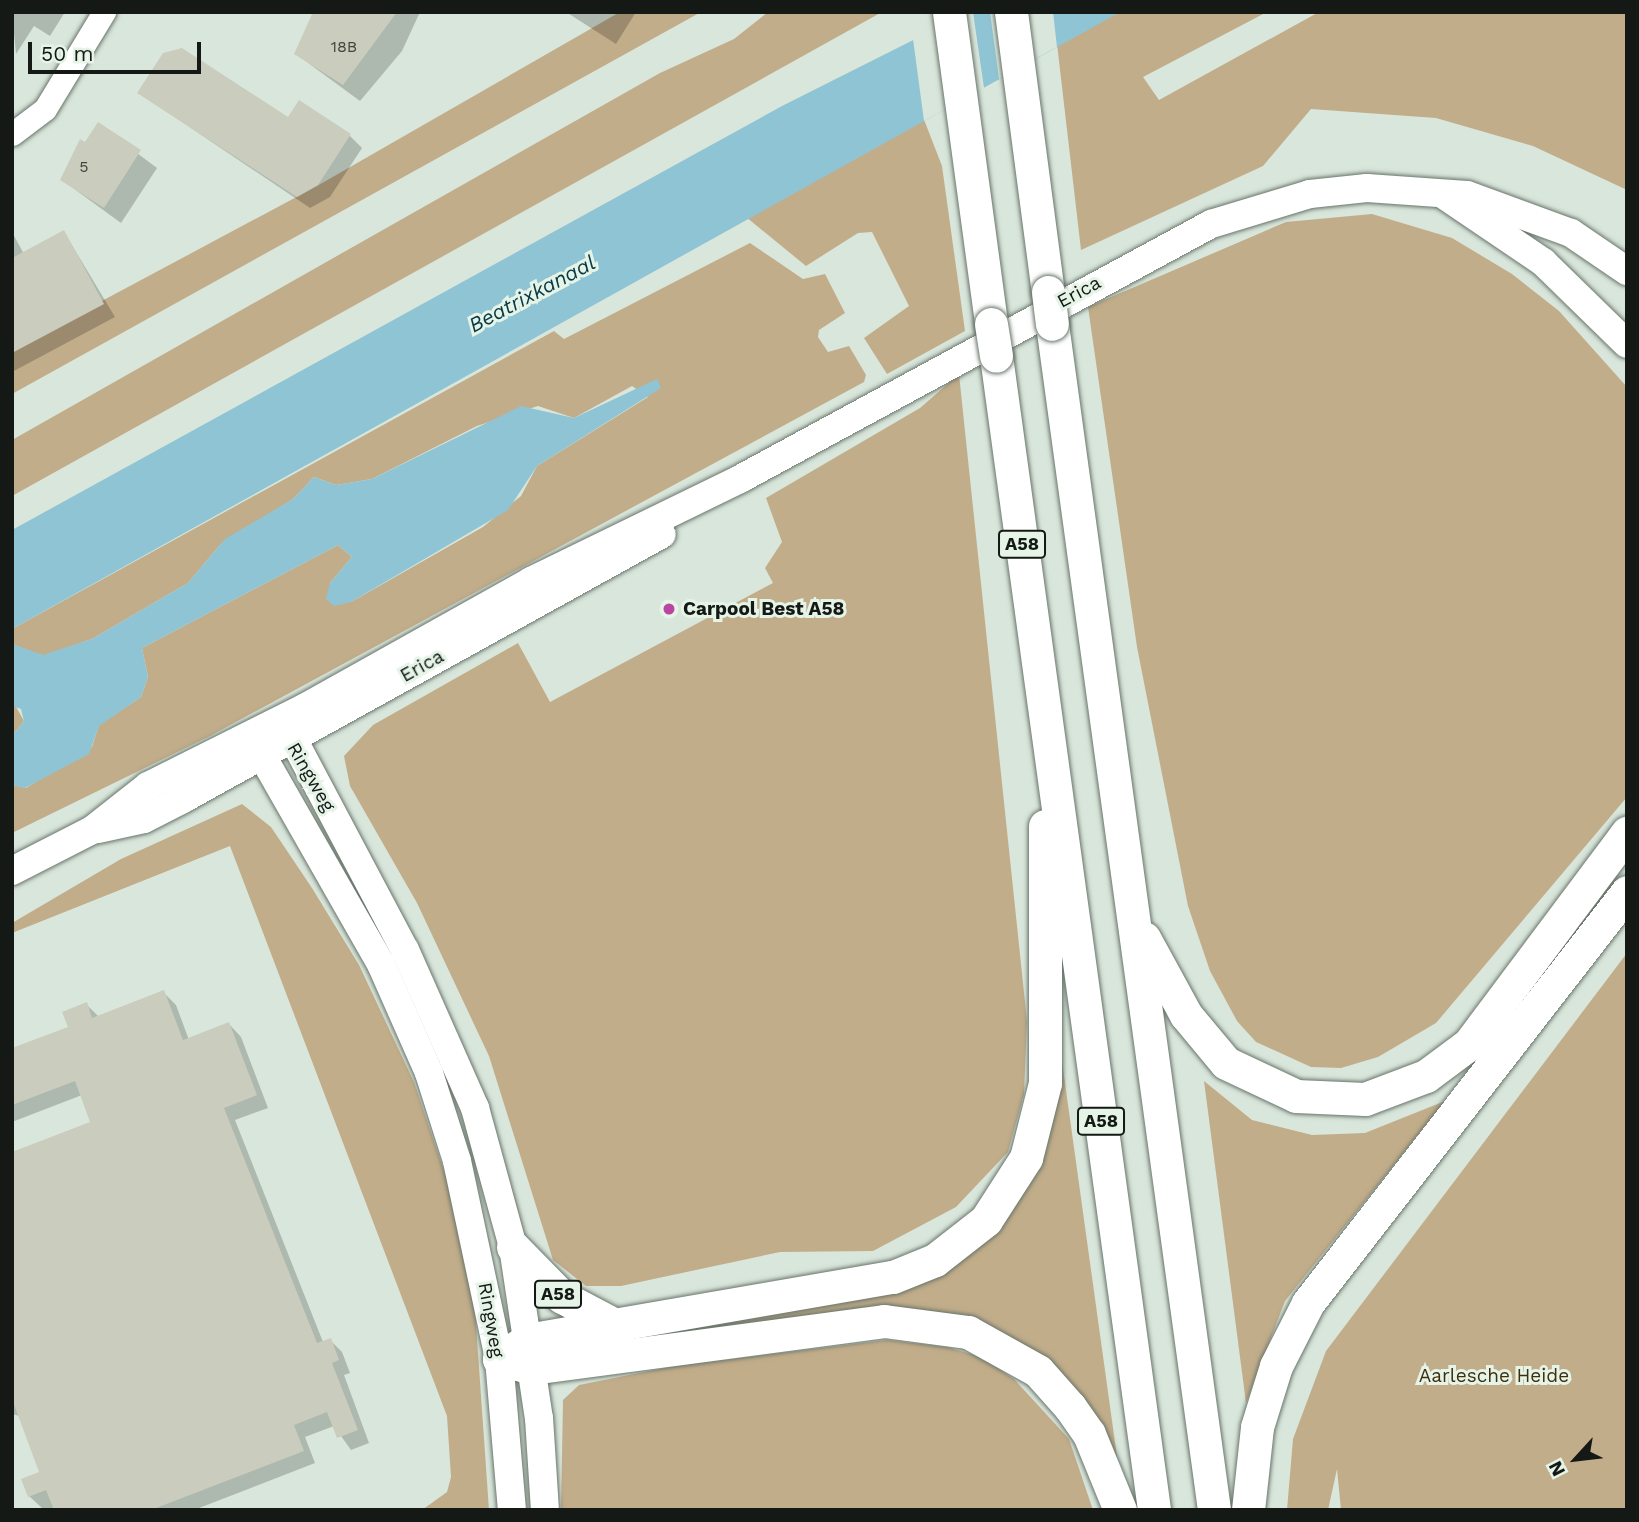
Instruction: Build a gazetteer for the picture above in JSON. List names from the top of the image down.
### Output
{
  "streets": {
    "highway": ["A58"],
    "main road": ["Erica", "Ringweg"]
  },
  "crossings": [
    ["Erica", "Ringweg"],
    ["A58", "Ringweg"]
  ],
  "water": ["Beatrixkanaal"],
  "parks": ["Aarlesche Heide"],
  "places": ["Carpool Best A58"],
  "house_numbers": ["18B", "5"],
  "scale_bar": "50 m",
  "north": "bottom left"
}
